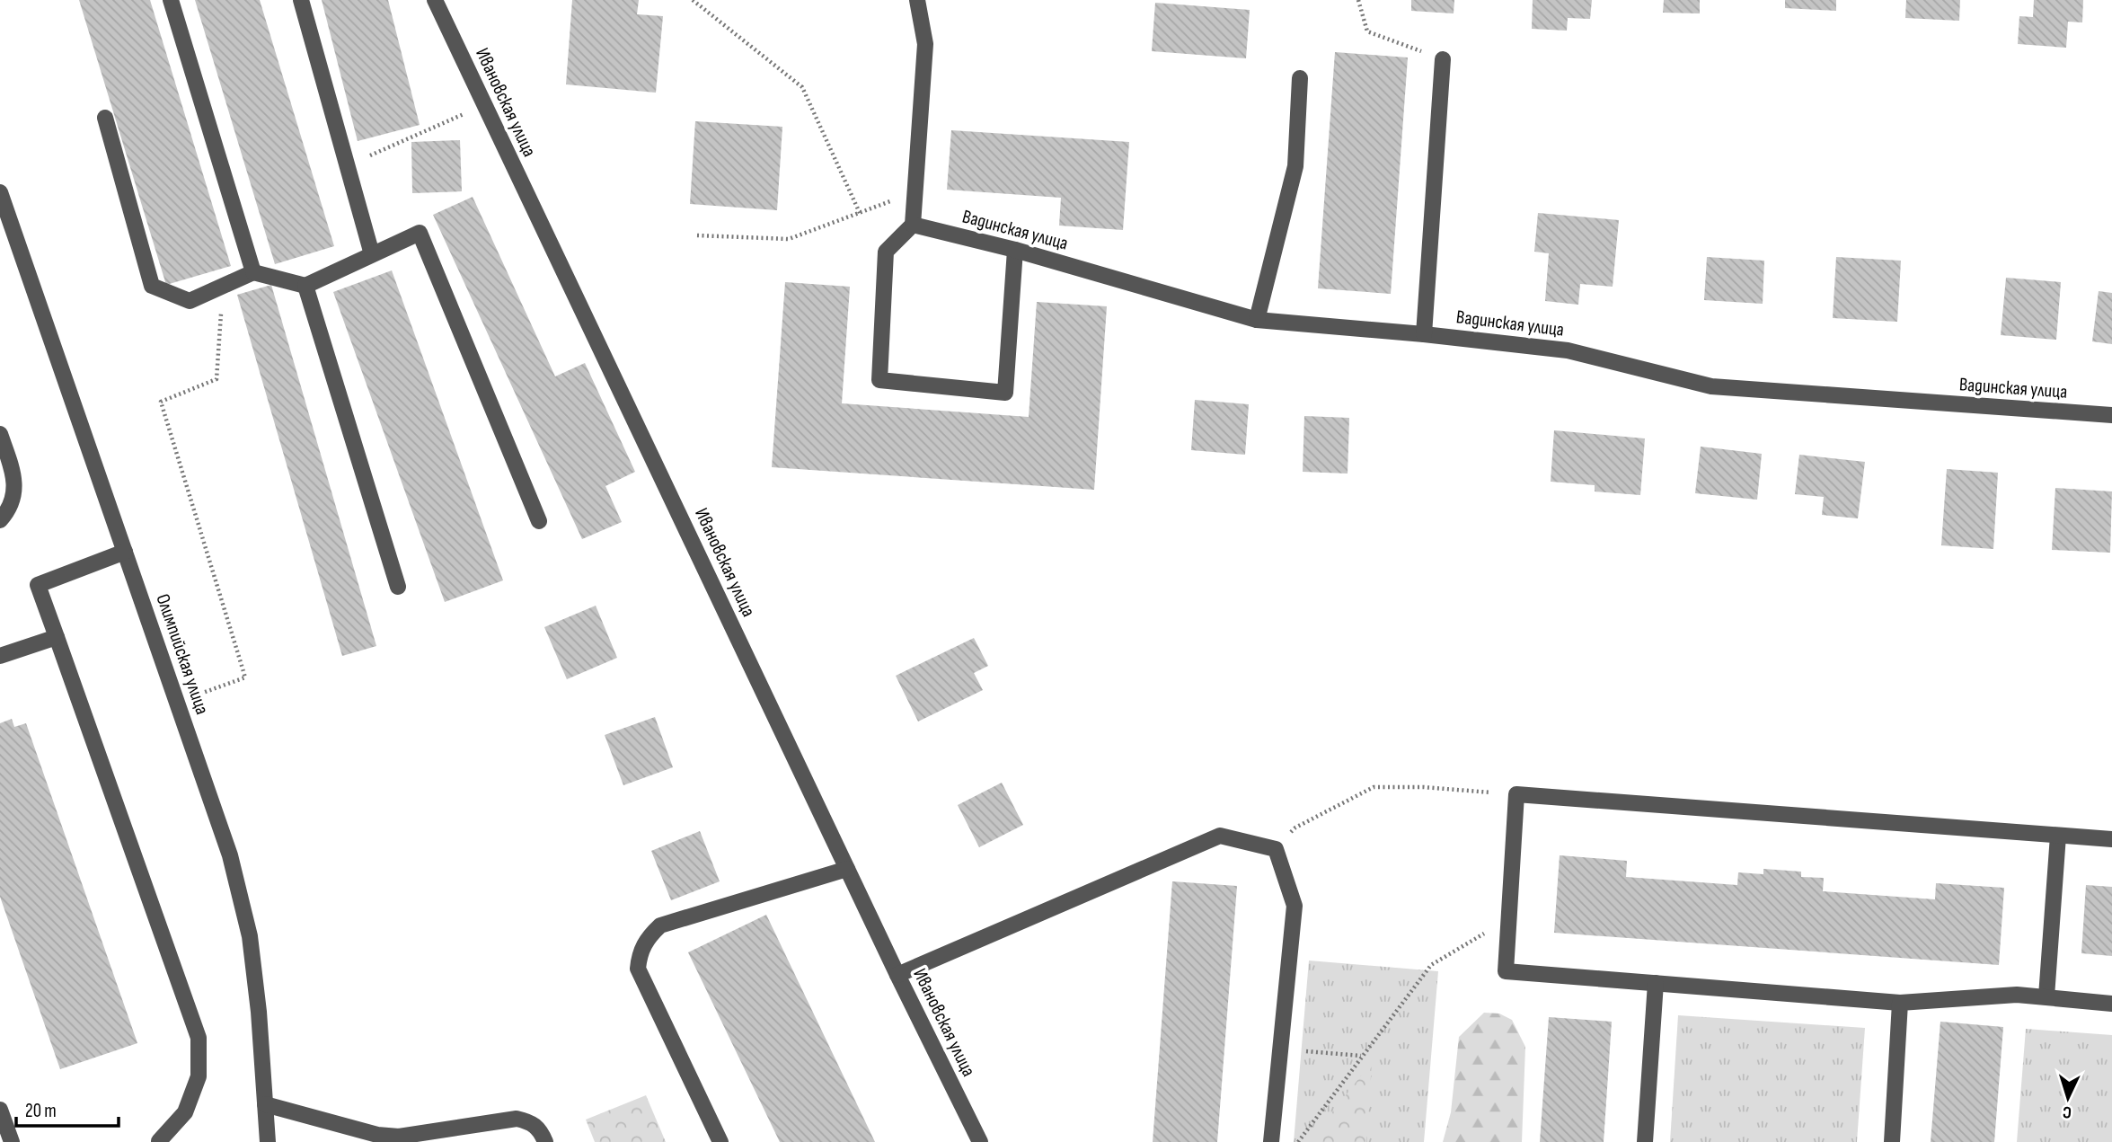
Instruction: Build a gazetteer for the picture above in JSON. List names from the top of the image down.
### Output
{
  "streets": {
    "street": ["Ивановская улица", "Вадинская улица", "Олимпийская улица"]
  },
  "scale_bar": "20 m",
  "north": "bottom"
}
